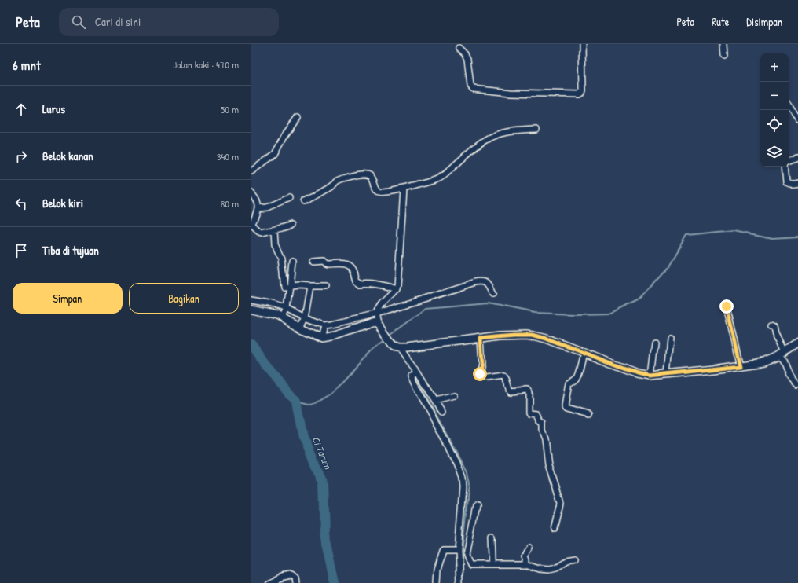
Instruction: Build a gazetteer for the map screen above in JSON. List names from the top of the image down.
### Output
{
  "water": ["Ci Tarum"],
  "page": {
    "header": "Peta",
    "search": "Cari di sini",
    "nav": ["Peta", "Rute", "Disimpan"],
    "heading": ["6 mnt", "Jalan kaki · 470 m"],
    "map_buttons": ["+", "−"],
    "list": [
      ["Lurus", "50 m"],
      ["Belok kanan", "340 m"],
      ["Belok kiri", "80 m"],
      "Tiba di tujuan"
    ],
    "buttons": ["Simpan", "Bagikan"]
  }
}
